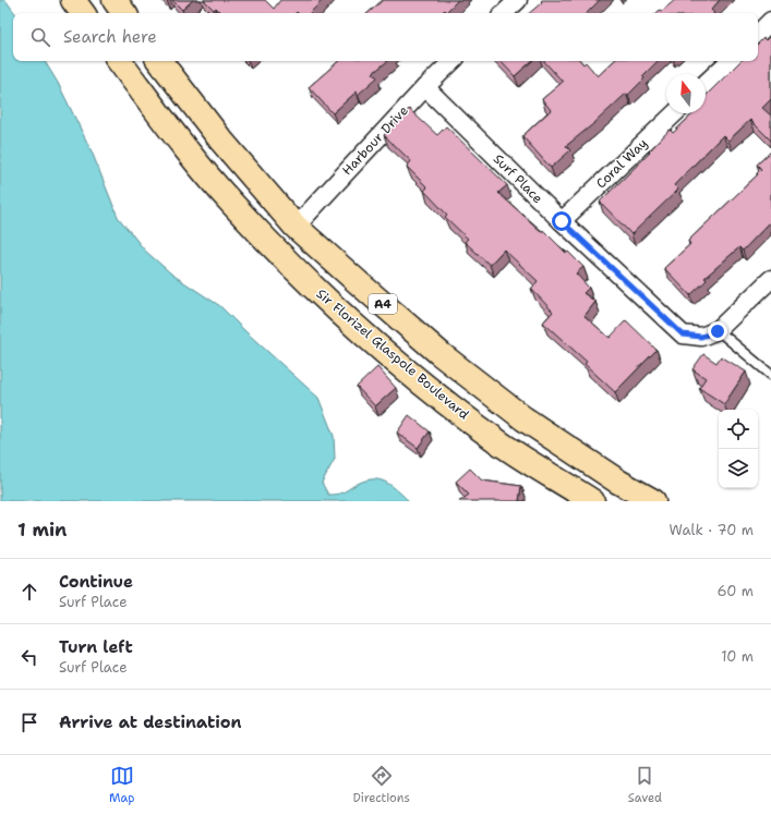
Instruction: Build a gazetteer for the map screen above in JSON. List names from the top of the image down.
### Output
{
  "streets": {
    "highway": ["A4", "Sir Florizel Glaspole Boulevard"],
    "street": ["Harbour Drive", "Coral Way", "Surf Place"]
  },
  "crossings": [
    ["Harbour Drive", "Surf Place"],
    ["Harbour Drive", "A4"],
    ["Coral Way", "Surf Place"]
  ],
  "north": "top",
  "page": {
    "search": "Search here",
    "heading": ["1 min", "Walk · 70 m"],
    "list": [
      ["Continue", "Surf Place", "60 m"],
      ["Turn left", "Surf Place", "10 m"],
      "Arrive at destination"
    ],
    "nav": ["Map", "Directions", "Saved"]
  }
}
